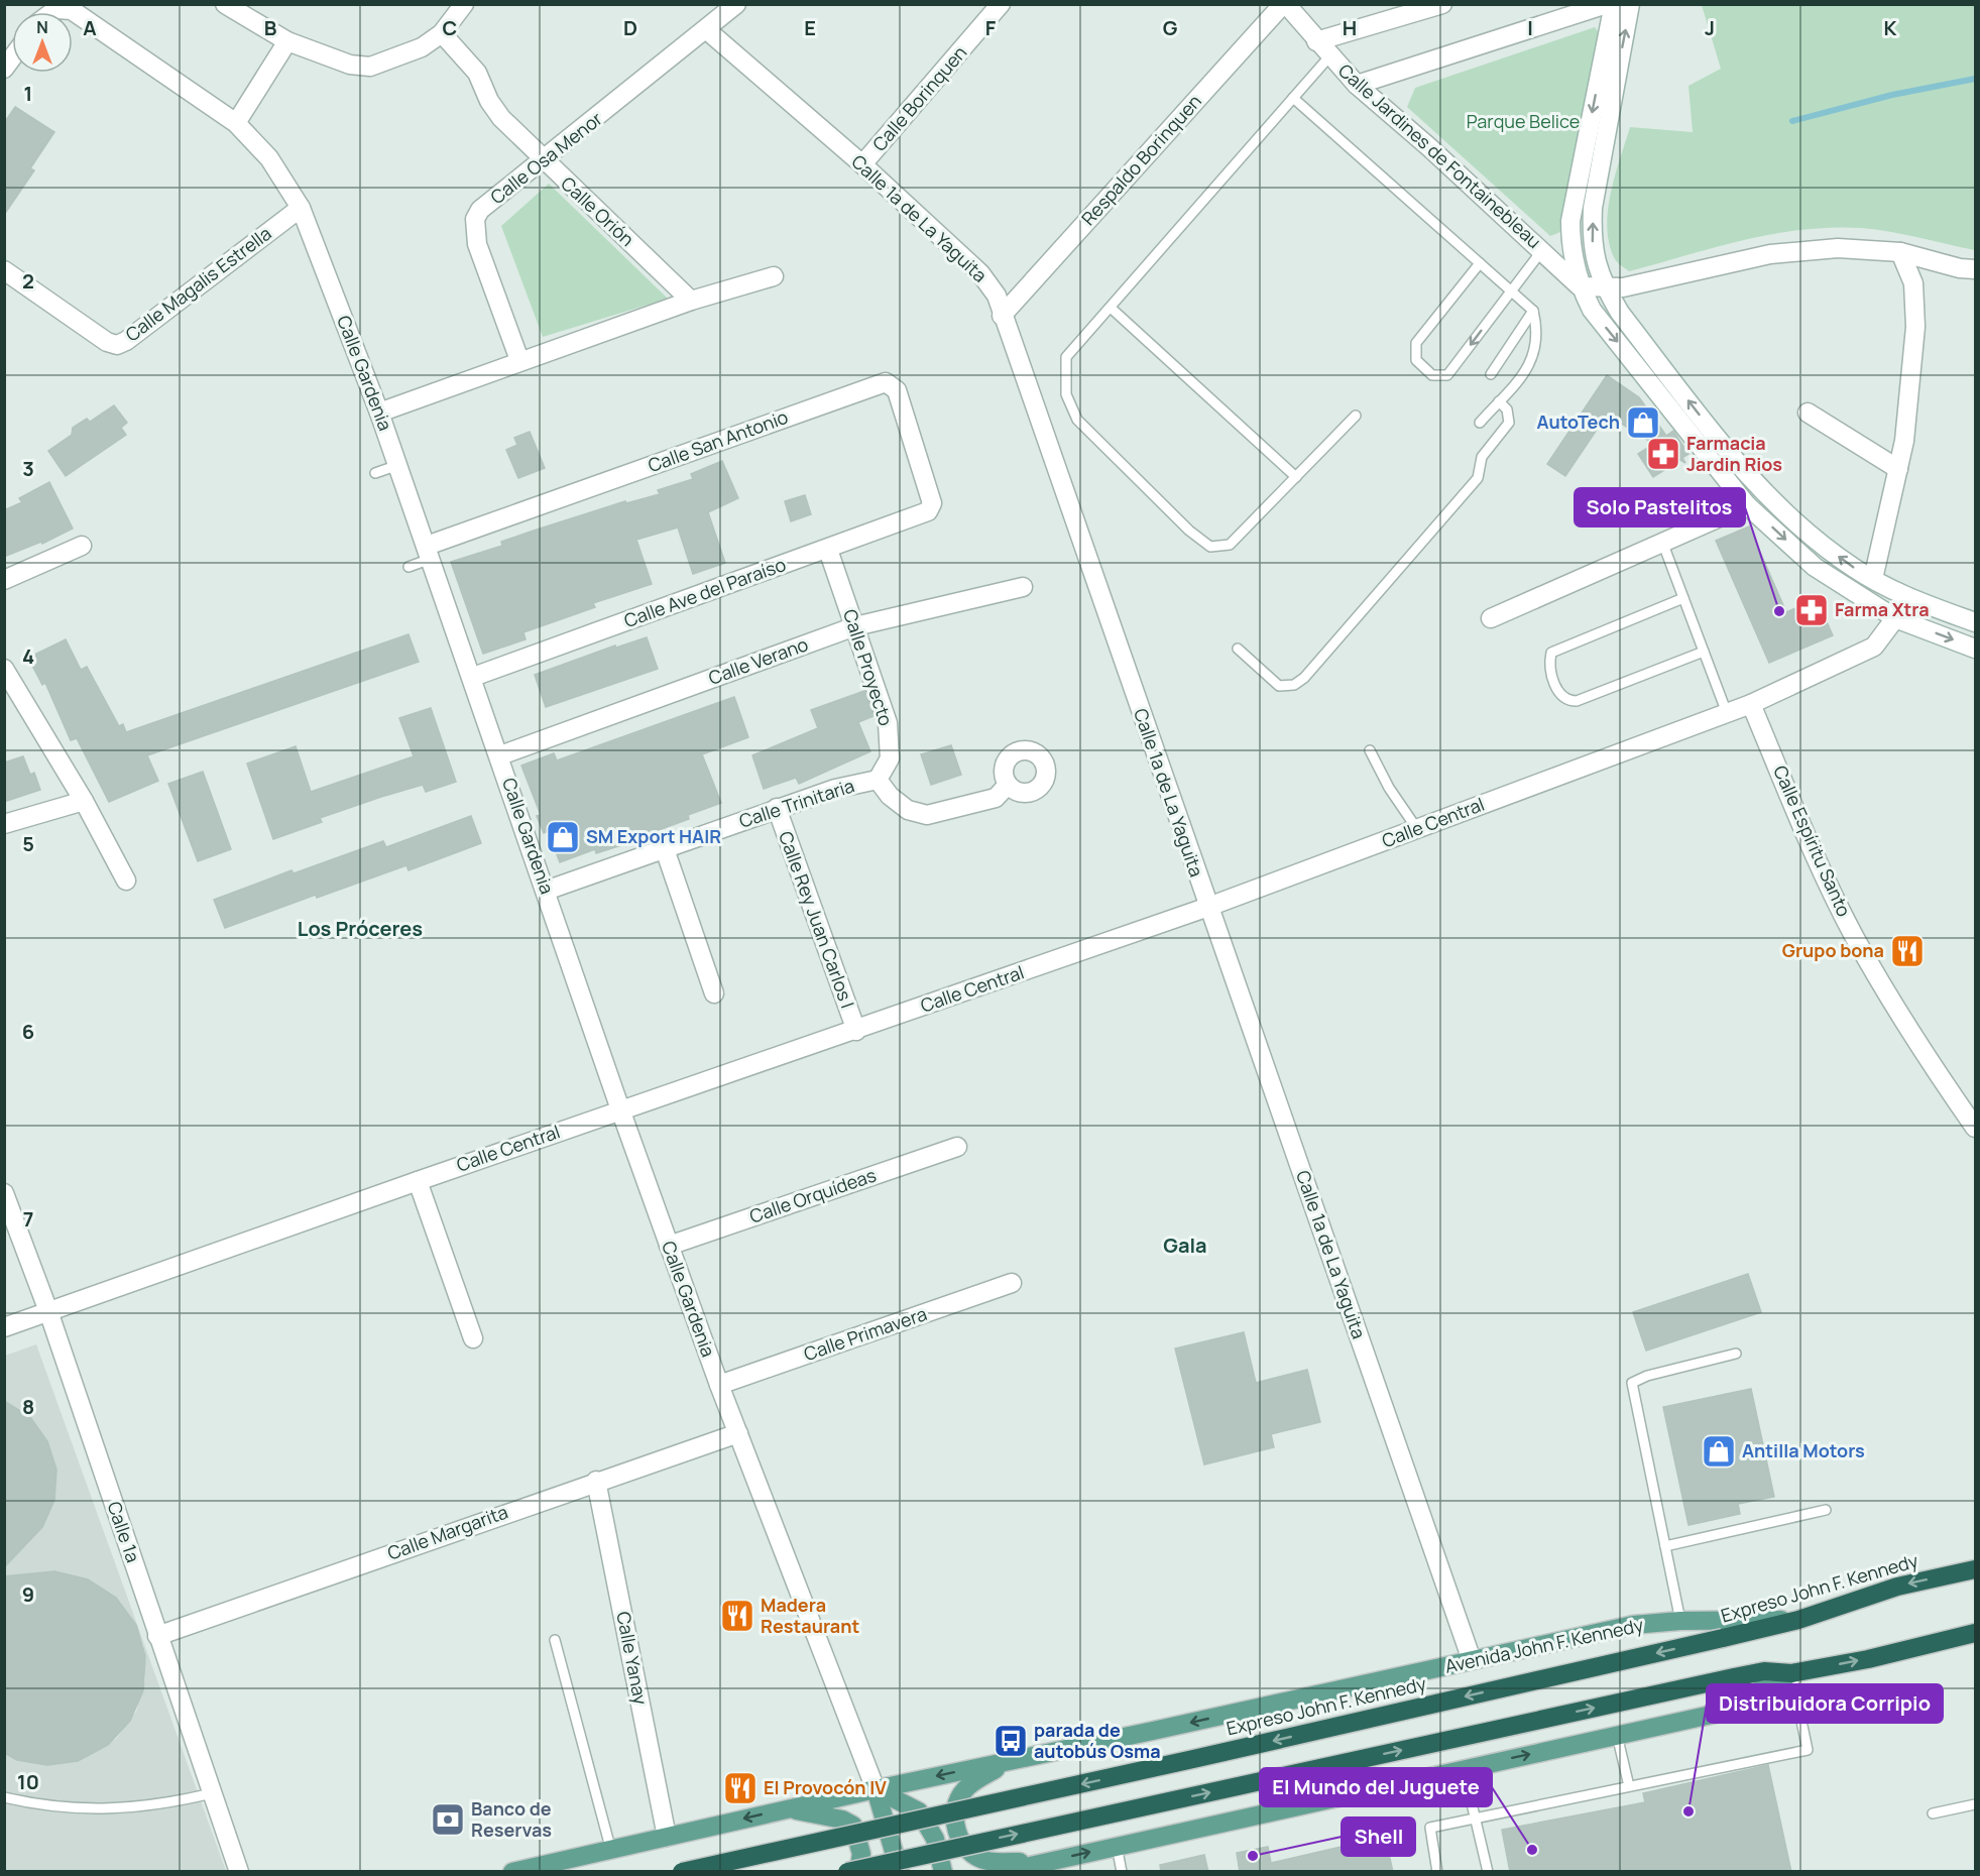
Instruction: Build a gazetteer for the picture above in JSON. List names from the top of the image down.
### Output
{
  "streets": {
    "highway": ["Expreso John F. Kennedy"],
    "main road": ["Avenida John F. Kennedy"],
    "street": [
      "Calle Borinquen",
      "Calle Jardines de Fontainebleau",
      "Calle Osa Menor",
      "Respaldo Borinquen",
      "Calle Orión",
      "Calle 1a de La Yaguita",
      "Calle Magalis Estrella",
      "Calle Gardenia",
      "Calle San Antonio",
      "Calle Ave del Paraíso",
      "Calle Verano",
      "Calle Proyecto",
      "Calle Trinitaria",
      "Calle Central",
      "Calle Espíritu Santo",
      "Calle Rey Juan Carlos I",
      "Calle Orquídeas",
      "Calle Primavera",
      "Calle 1a",
      "Calle Margarita",
      "Calle Yanay"
    ]
  },
  "crossings": [
    ["Calle Borinquen", "Calle 1a de La Yaguita"],
    ["Calle Jardines de Fontainebleau", "Respaldo Borinquen"],
    ["Calle Osa Menor", "Calle Orión"],
    ["Calle Osa Menor", "Calle 1a de La Yaguita"],
    ["Respaldo Borinquen", "Calle 1a de La Yaguita"],
    ["Calle 1a de La Yaguita", "Calle Central"],
    ["Calle 1a de La Yaguita", "Avenida John F. Kennedy"],
    ["Calle Magalis Estrella", "Calle Gardenia"],
    ["Calle Gardenia", "Calle San Antonio"],
    ["Calle Gardenia", "Calle Ave del Paraíso"],
    ["Calle Gardenia", "Calle Verano"],
    ["Calle Gardenia", "Calle Trinitaria"],
    ["Calle Gardenia", "Calle Central"],
    ["Calle Gardenia", "Calle Orquídeas"],
    ["Calle Gardenia", "Calle Primavera"],
    ["Calle Gardenia", "Calle Margarita"],
    ["Calle Gardenia", "Avenida John F. Kennedy"],
    ["Calle San Antonio", "Calle Ave del Paraíso"],
    ["Calle Ave del Paraíso", "Calle Proyecto"],
    ["Calle Verano", "Calle Proyecto"],
    ["Calle Proyecto", "Calle Trinitaria"],
    ["Calle Trinitaria", "Calle Rey Juan Carlos I"],
    ["Calle Central", "Calle Espíritu Santo"],
    ["Calle Central", "Calle Rey Juan Carlos I"],
    ["Calle Central", "Calle 1a"],
    ["Calle 1a", "Calle Margarita"],
    ["Calle Margarita", "Calle Yanay"],
    ["Expreso John F. Kennedy", "Avenida John F. Kennedy"],
    ["Avenida John F. Kennedy", "Calle Yanay"]
  ],
  "districts": ["Los Próceres", "Gala"],
  "parks": ["Parque Belice"],
  "places": {
    "shop": ["AutoTech", "SM Export HAIR", "Antilla Motors"],
    "pharmacy": ["Farmacia Jardin Rios", "Farma Xtra"],
    "other": [
      "Solo Pastelitos",
      "Distribuidora Corripio",
      "El Mundo del Juguete",
      "Shell"
    ],
    "restaurant": ["Grupo bona", "Madera Restaurant", "El Provocón IV"],
    "bus stop": ["parada de autobús Osma"],
    "bank": ["Banco de Reservas"]
  },
  "north": "top",
  "grid": {
    "columns": [
      "A",
      "B",
      "C",
      "D",
      "E",
      "F",
      "G",
      "H",
      "I",
      "J",
      "K"
    ],
    "rows": [
      "1",
      "2",
      "3",
      "4",
      "5",
      "6",
      "7",
      "8",
      "9",
      "10"
    ]
  }
}
